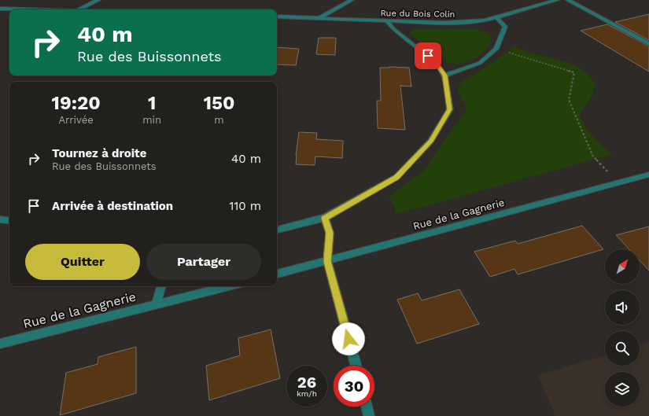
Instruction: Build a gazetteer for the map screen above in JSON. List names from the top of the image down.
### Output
{
  "streets": {
    "street": ["Rue du Bois Colin", "Rue de la Gagnerie"]
  },
  "north": "top right",
  "page": {
    "turn": ["40 m", "Rue des Buissonnets"],
    "eta": [
      "19:20",
      "Arrivée",
      "1",
      "min",
      "150",
      "m"
    ],
    "list": [
      {
        "name": "Tournez à droite",
        "note": "Rue des Buissonnets",
        "value": "40 m"
      },
      {
        "name": "Arrivée à destination",
        "value": "110 m"
      }
    ],
    "buttons": ["Quitter", "Partager"],
    "speed": "26 km/h",
    "limit": "30"
  }
}
